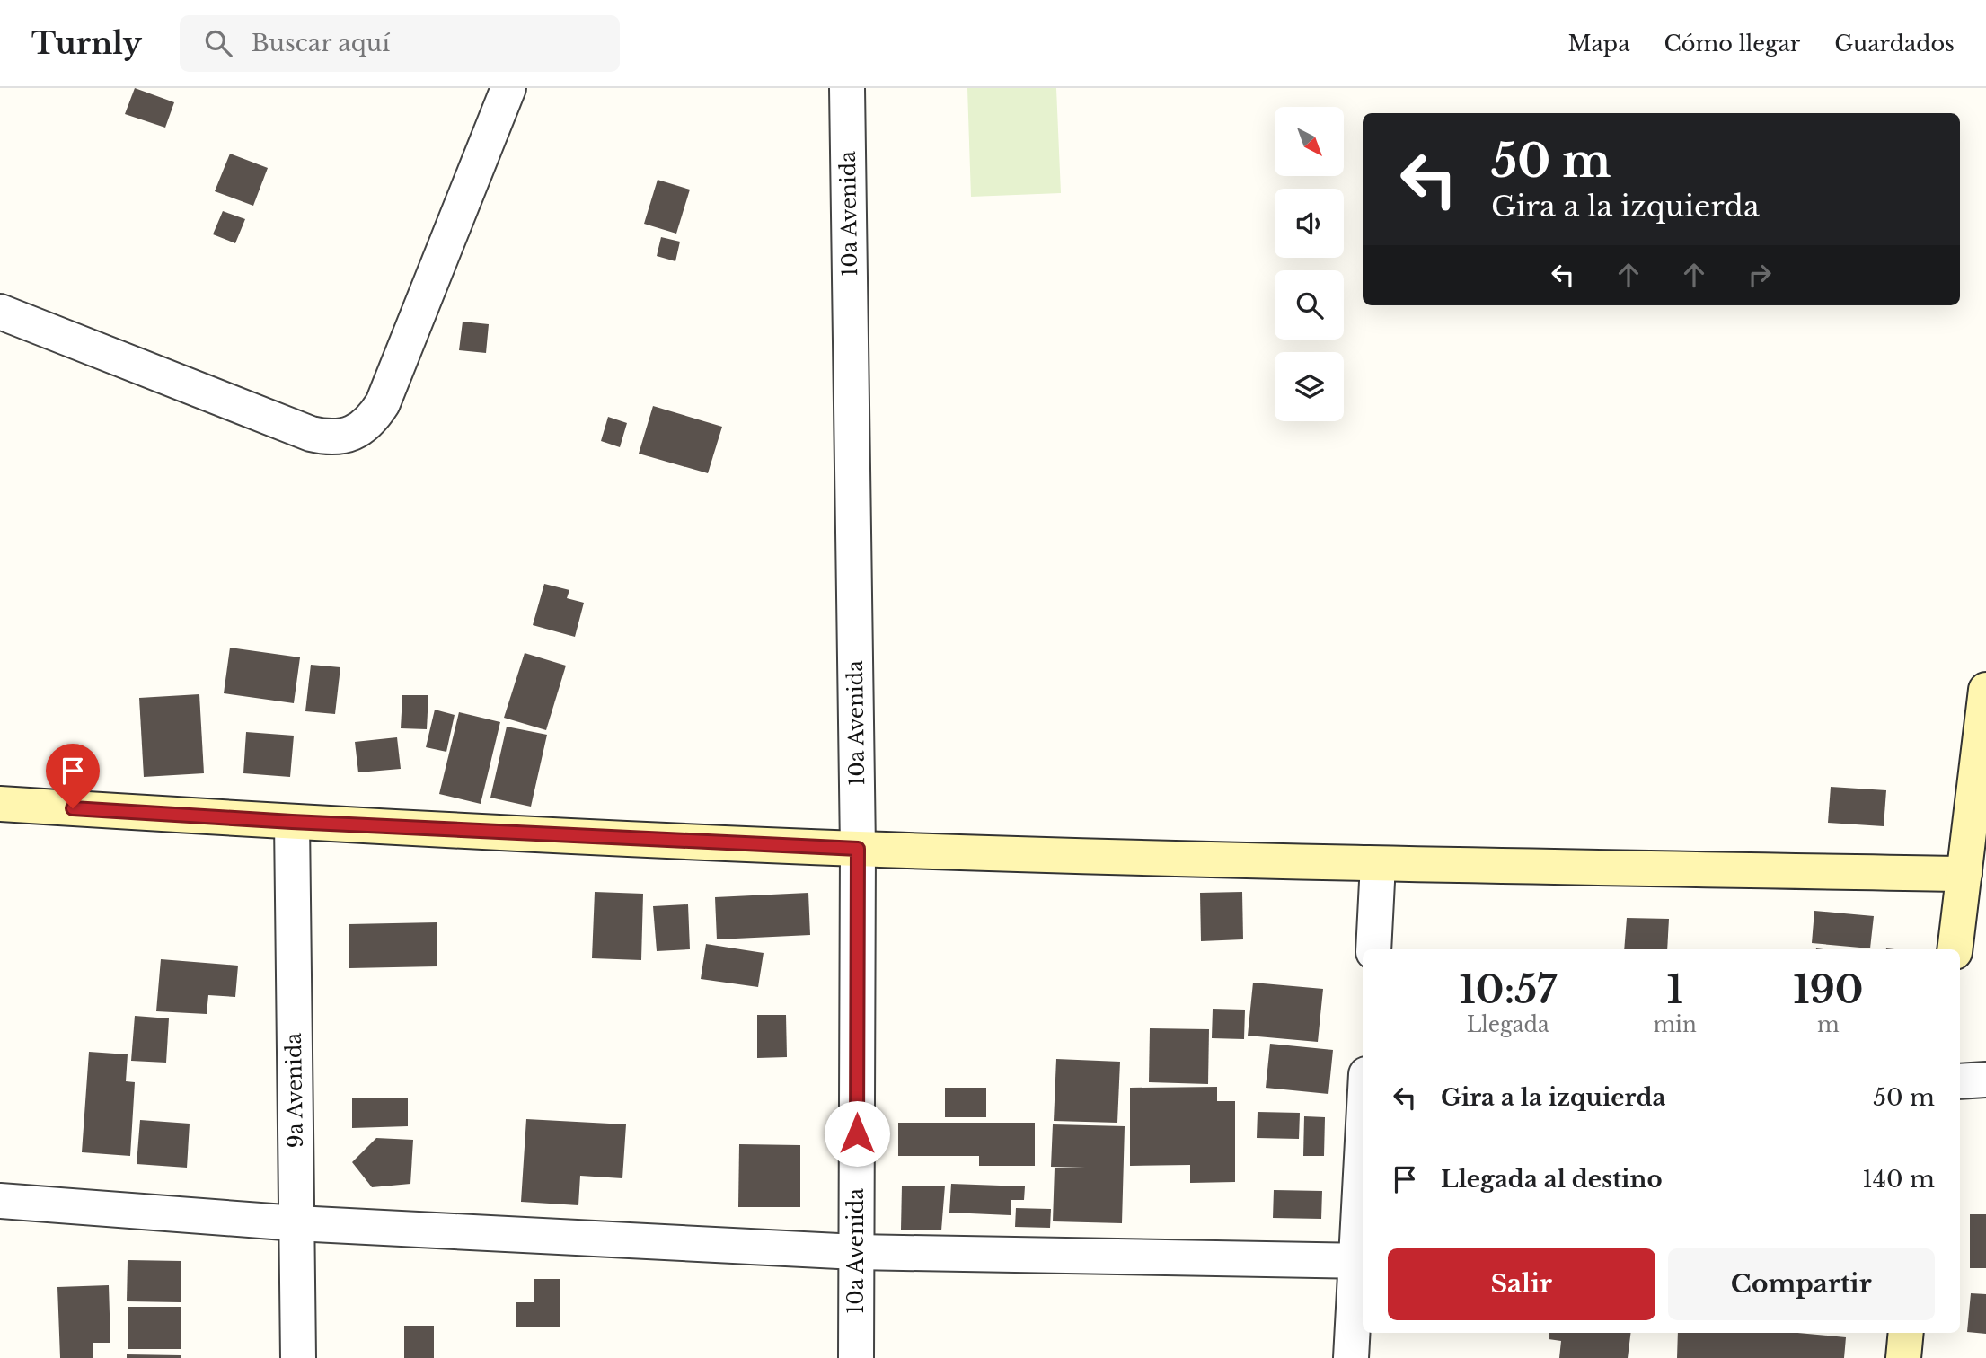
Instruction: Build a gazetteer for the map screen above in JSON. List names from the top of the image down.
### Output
{
  "streets": {
    "street": ["10a Avenida", "9a Avenida"]
  },
  "north": "bottom right",
  "page": {
    "header": "Turnly",
    "search": "Buscar aquí",
    "nav": ["Mapa", "Cómo llegar", "Guardados"],
    "turn": ["50 m", "Gira a la izquierda"],
    "eta": [
      "10:57",
      "Llegada",
      "1",
      "min",
      "190",
      "m"
    ],
    "list": [
      {
        "name": "Gira a la izquierda",
        "value": "50 m"
      },
      {
        "name": "Llegada al destino",
        "value": "140 m"
      }
    ],
    "buttons": ["Salir", "Compartir"]
  }
}
